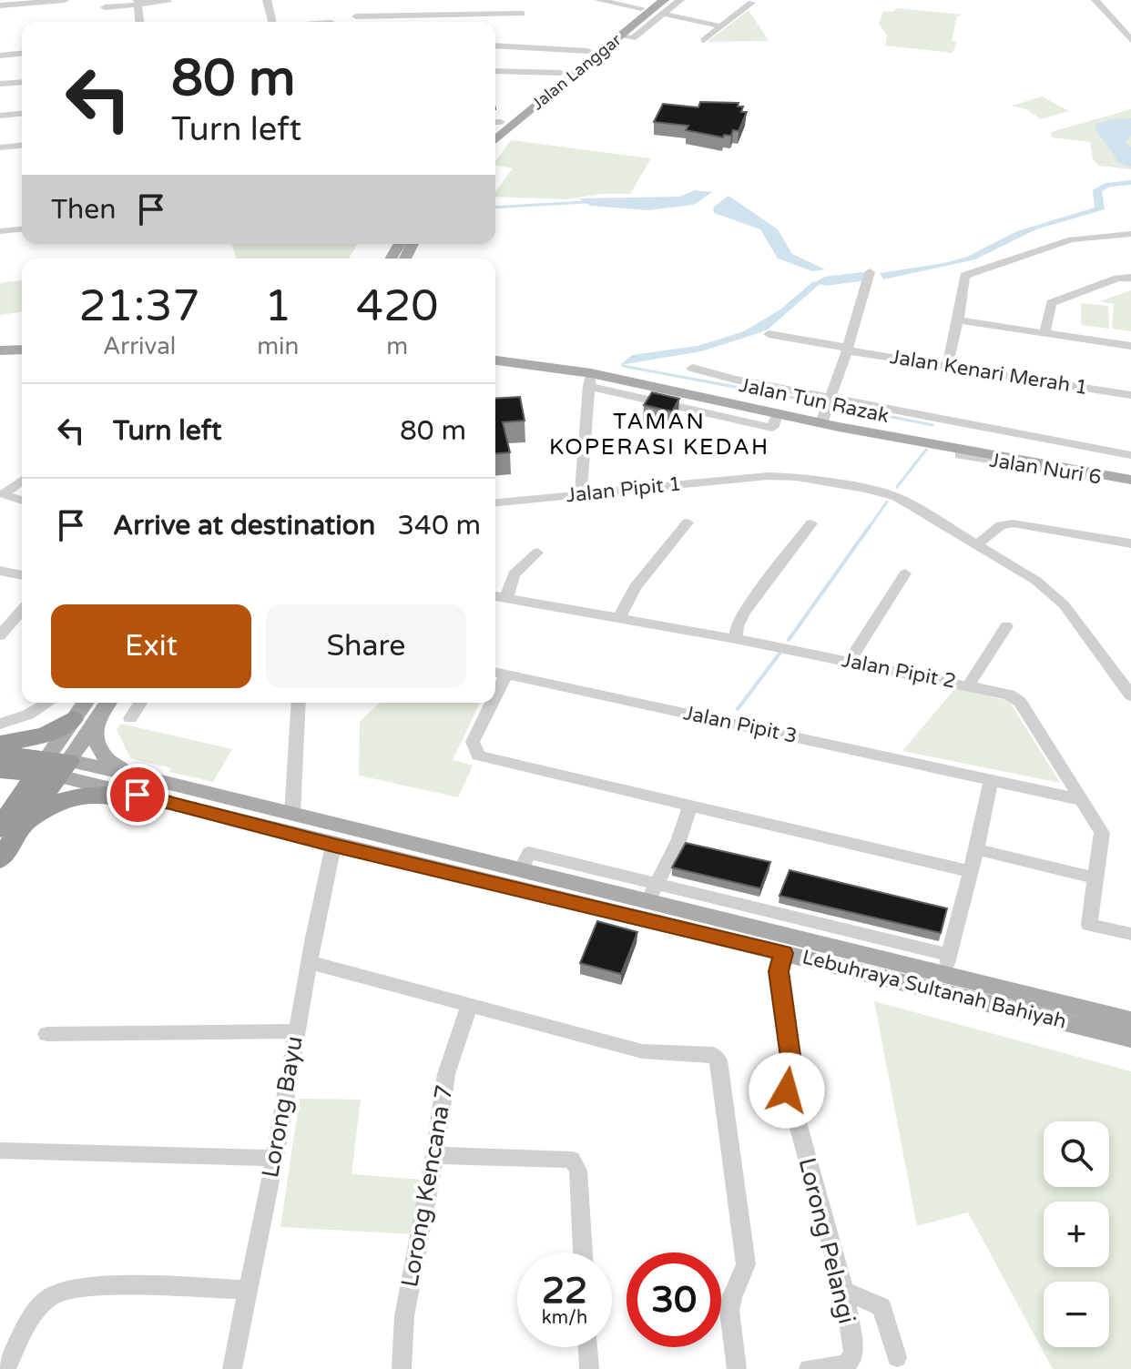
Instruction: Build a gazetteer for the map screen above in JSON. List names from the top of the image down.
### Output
{
  "streets": {
    "main road": ["Jalan Langgar", "Jalan Tun Razak", "Lebuhraya Sultanah Bahiyah"],
    "street": [
      "Jalan Kenari Merah 1",
      "Jalan Pipit 1",
      "Jalan Pipit 2",
      "Jalan Pipit 3",
      "Lorong Bayu",
      "Lorong Kencana 7",
      "Lorong Pelangi"
    ]
  },
  "crossings": [
    ["Jalan Pipit 2", "Jalan Pipit 3"],
    ["Lebuhraya Sultanah Bahiyah", "Lorong Bayu"],
    ["Lebuhraya Sultanah Bahiyah", "Lorong Pelangi"]
  ],
  "districts": ["TAMAN KOPERASI KEDAH"],
  "page": {
    "turn": ["80 m", "Turn left"],
    "then": "Then",
    "eta": [
      "21:37",
      "Arrival",
      "1",
      "min",
      "420",
      "m"
    ],
    "list": [
      {
        "name": "Turn left",
        "value": "80 m"
      },
      {
        "name": "Arrive at destination",
        "value": "340 m"
      }
    ],
    "buttons": ["Exit", "Share"],
    "map_buttons": ["+", "−"],
    "speed": "22 km/h",
    "limit": "30"
  }
}
